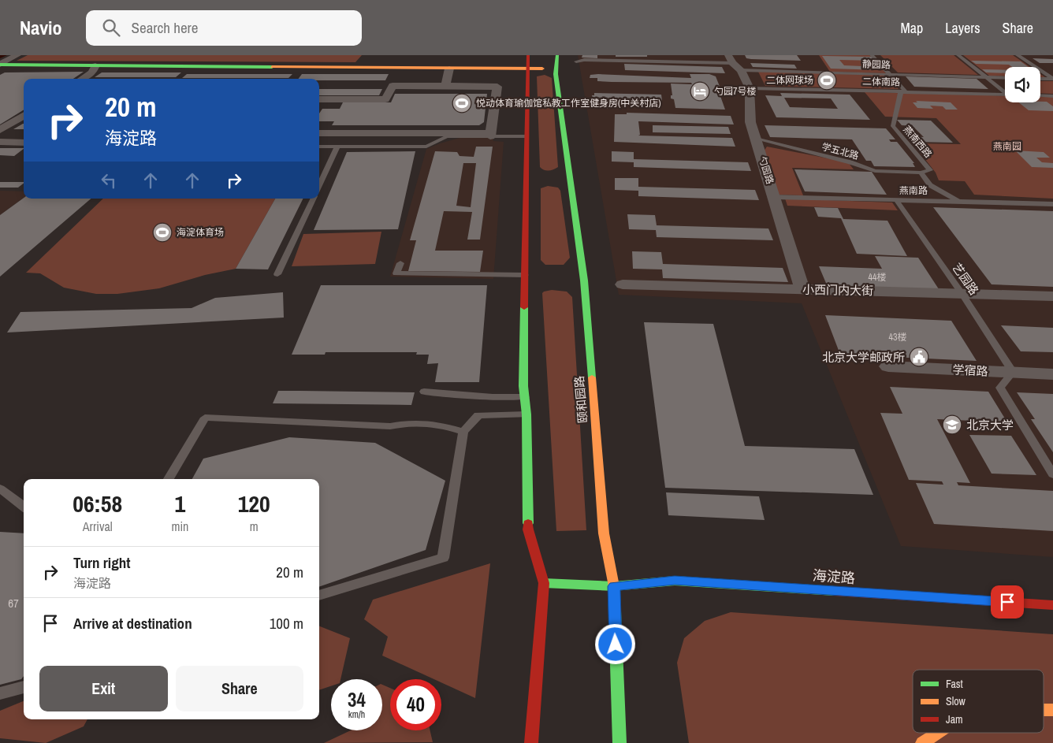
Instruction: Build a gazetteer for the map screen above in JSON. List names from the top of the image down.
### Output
{
  "streets": {
    "main road": ["颐和园路", "海淀路"],
    "street": ["勺园路", "小西门内大街", "学宿路"],
    "lane": [
      "静园路",
      "二体南路",
      "燕南西路",
      "学五北路",
      "燕南路",
      "艺园路"
    ]
  },
  "crossings": [
    ["静园路", "勺园路"],
    ["二体南路", "燕南西路"],
    ["二体南路", "勺园路"],
    ["燕南西路", "学五北路"],
    ["燕南西路", "燕南路"],
    ["学五北路", "勺园路"],
    ["勺园路", "燕南路"],
    ["勺园路", "小西门内大街"],
    ["燕南路", "艺园路"],
    ["艺园路", "小西门内大街"],
    ["艺园路", "学宿路"],
    ["颐和园路", "海淀路"]
  ],
  "parks": ["燕南园"],
  "places": {
    "sports": ["二体网球场", "悦动体育瑜伽馆私教工作室健身房(中关村店)", "海淀体育场"],
    "hotel": ["勺园7号楼"],
    "public building": ["北京大学邮政所"],
    "school or university": ["北京大学"]
  },
  "house_numbers": ["44楼", "43楼", "67"],
  "legend": ["Fast", "Slow", "Jam"],
  "page": {
    "header": "Navio",
    "search": "Search here",
    "nav": ["Map", "Layers", "Share"],
    "turn": ["20 m", "海淀路"],
    "eta": [
      "06:58",
      "Arrival",
      "1",
      "min",
      "120",
      "m"
    ],
    "list": [
      {
        "name": "Turn right",
        "note": "海淀路",
        "value": "20 m"
      },
      {
        "name": "Arrive at destination",
        "value": "100 m"
      }
    ],
    "buttons": ["Exit", "Share"],
    "speed": "34 km/h",
    "limit": "40"
  }
}
